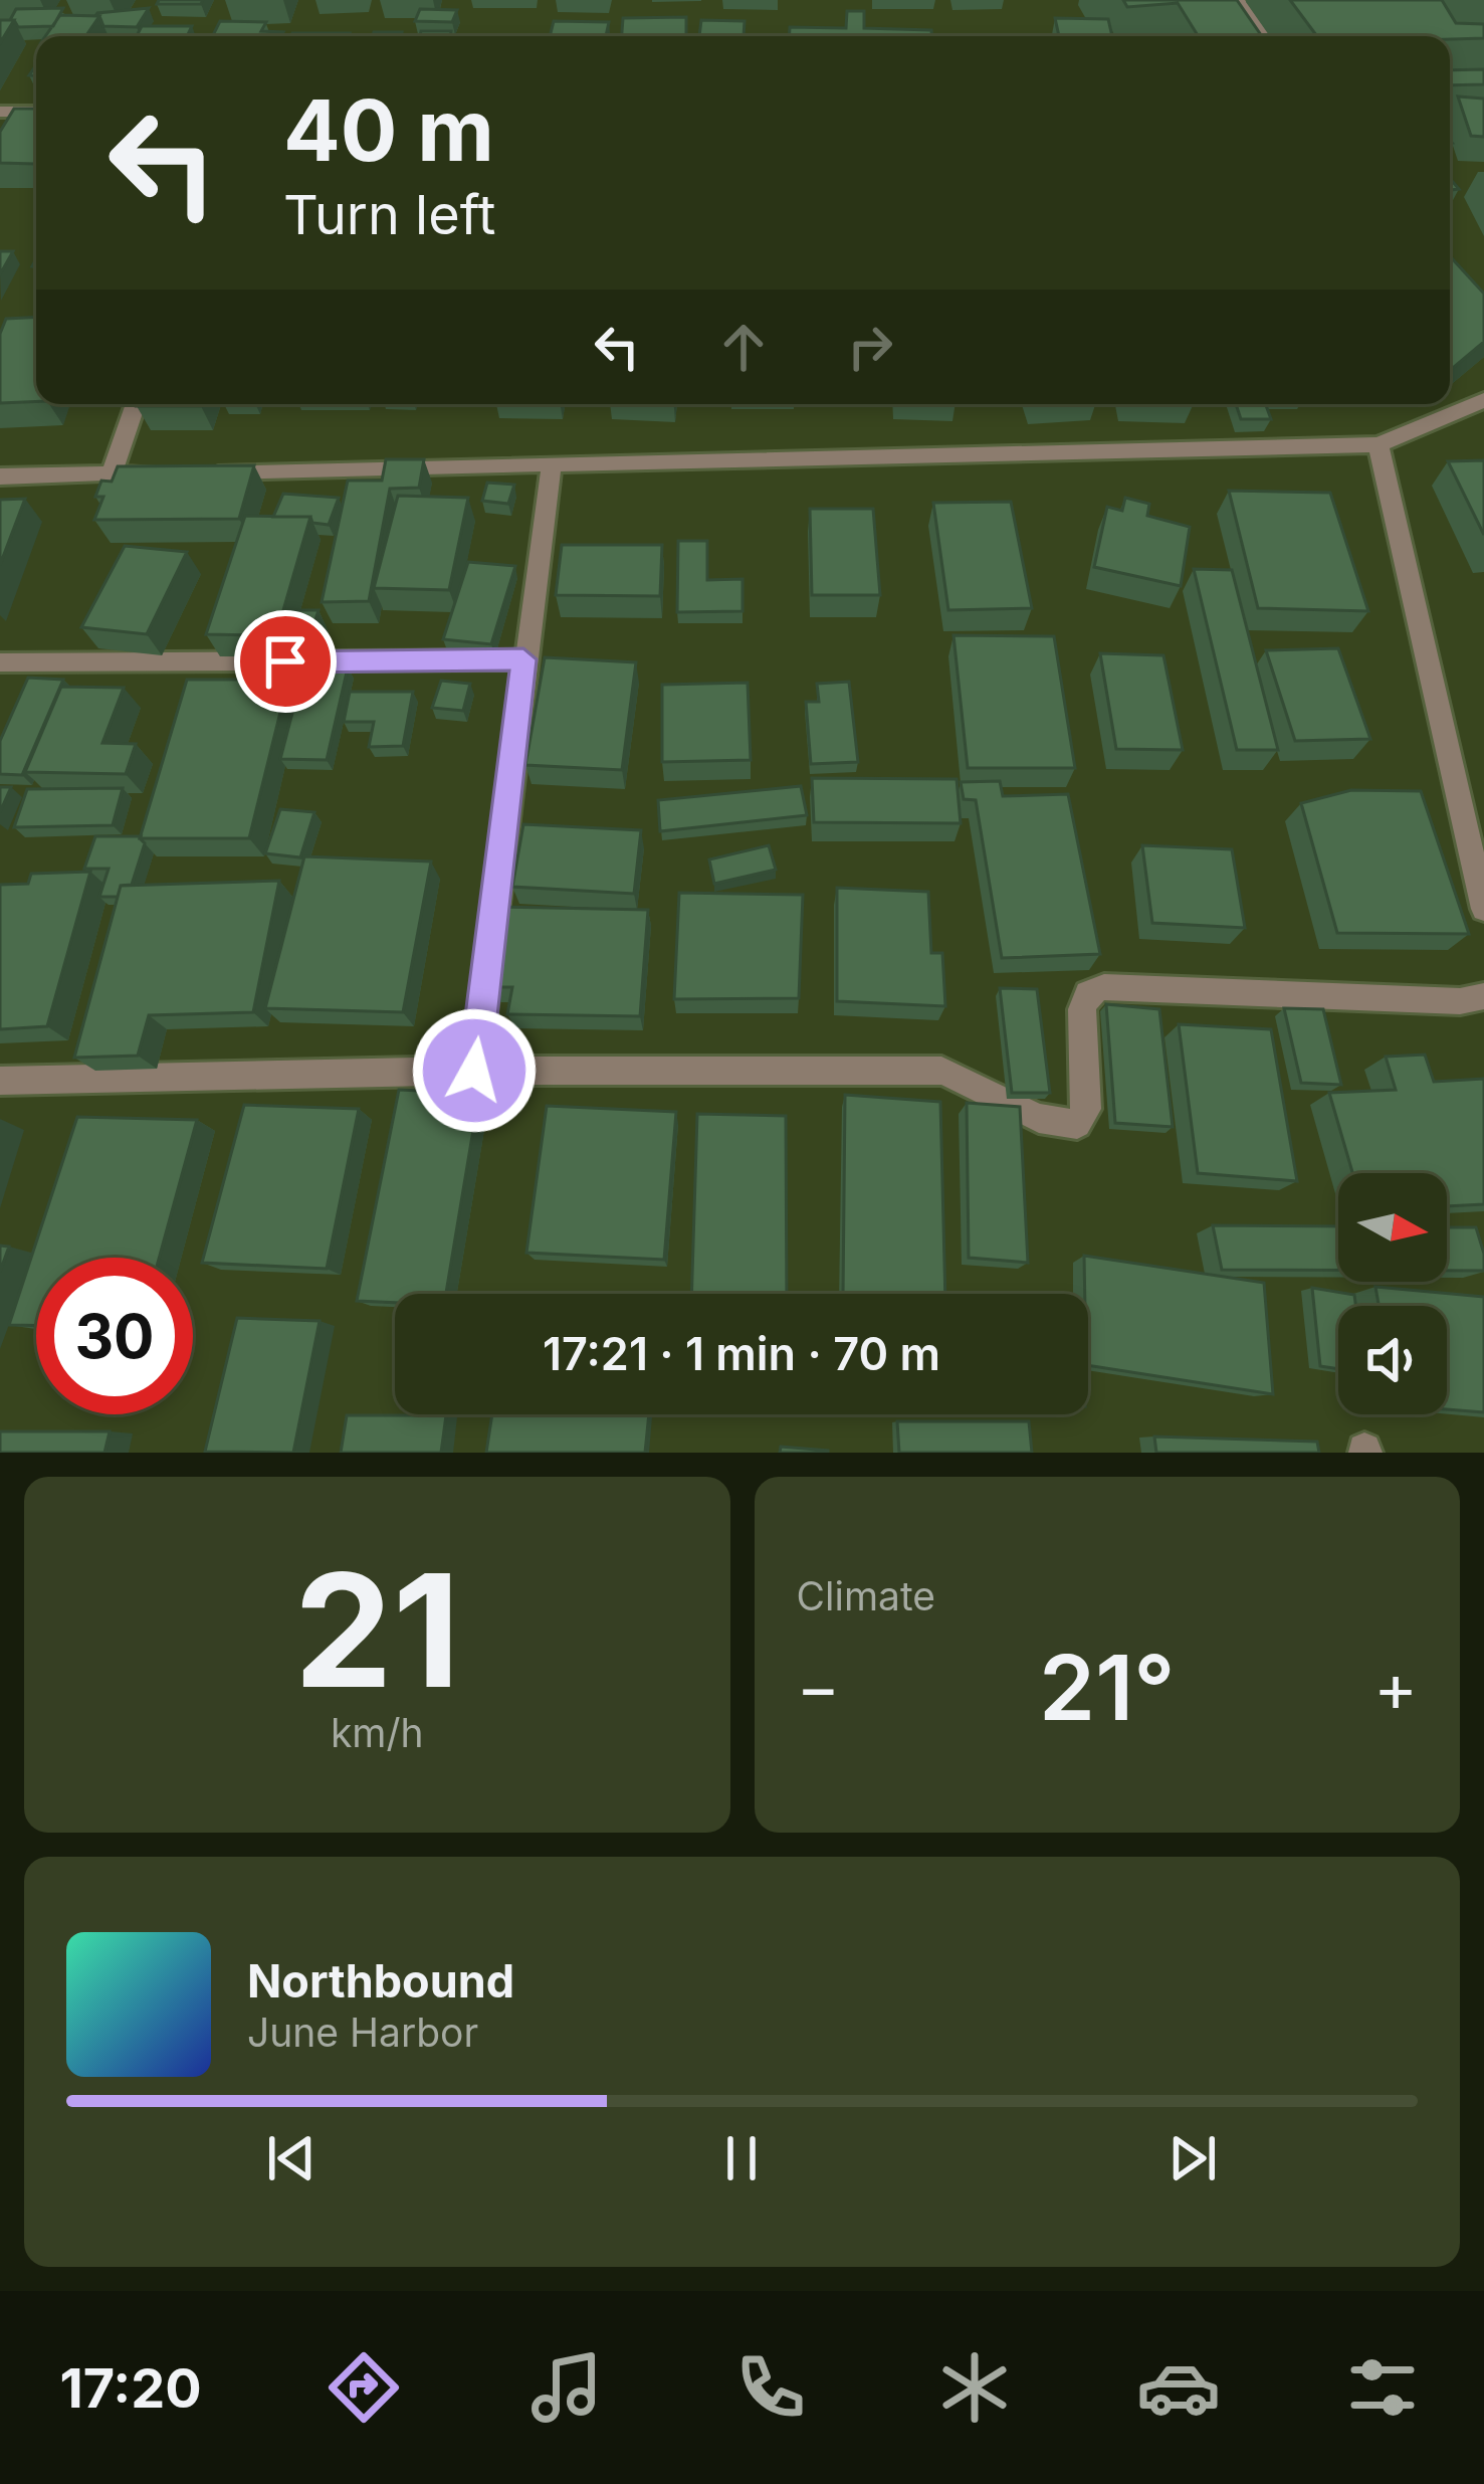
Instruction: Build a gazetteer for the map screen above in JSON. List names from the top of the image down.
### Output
{
  "north": "right",
  "page": {
    "turn": ["40 m", "Turn left"],
    "limit": "30",
    "trip": "17:21 · 1 min · 70 m",
    "tile": [
      ["21", "km/h"],
      "Climate"
    ],
    "heat": ["−", "21°", "+"],
    "song": ["Northbound", "June Harbor"],
    "tabs": "17:20"
  }
}
